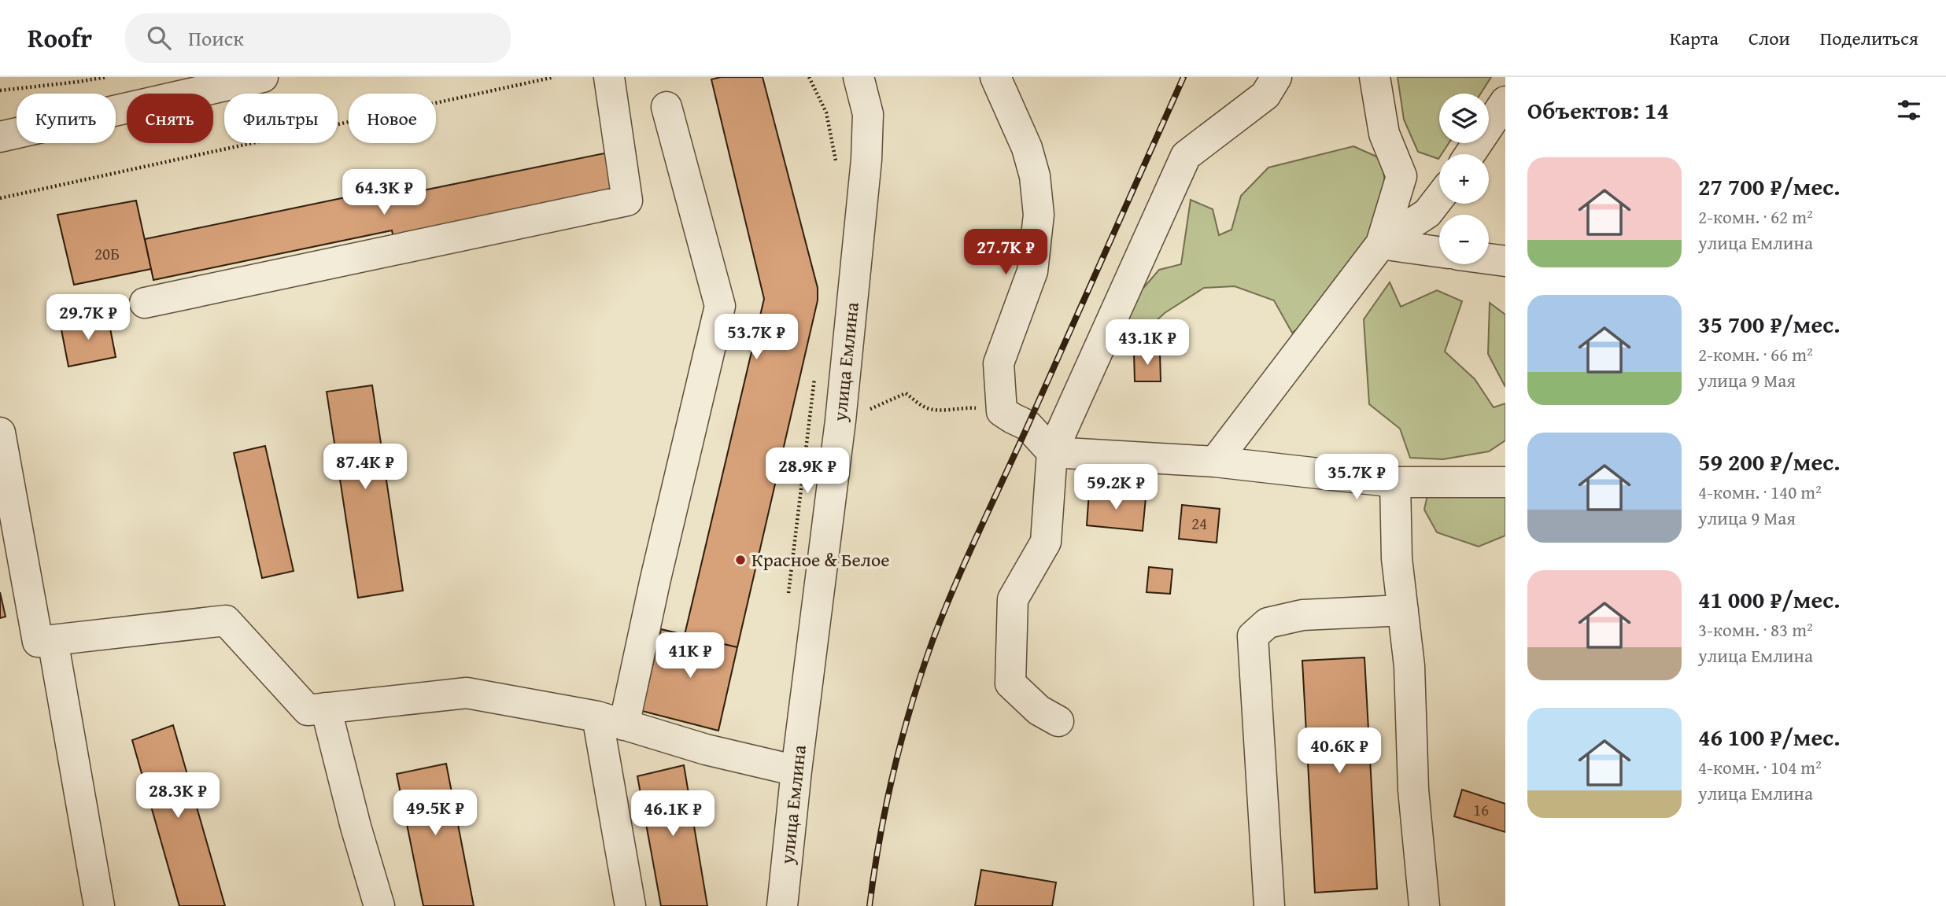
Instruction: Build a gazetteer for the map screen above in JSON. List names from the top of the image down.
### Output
{
  "streets": {
    "street": ["улица Емлина"]
  },
  "places": ["Красное & Белое"],
  "house_numbers": ["20Б", "24", "16"],
  "page": {
    "header": "Roofr",
    "search": "Поиск",
    "nav": ["Карта", "Слои", "Поделиться"],
    "heading": "Объектов: 14",
    "map_buttons": ["+", "−"],
    "chip": [
      "Купить",
      "Снять",
      "Фильтры",
      "Новое"
    ],
    "list": [
      {
        "name": "27 700 ₽/мес.",
        "note": "2-комн. · 62 m² · улица Емлина"
      },
      {
        "name": "35 700 ₽/мес.",
        "note": "2-комн. · 66 m² · улица 9 Мая"
      },
      {
        "name": "59 200 ₽/мес.",
        "note": "4-комн. · 140 m² · улица 9 Мая"
      },
      {
        "name": "41 000 ₽/мес.",
        "note": "3-комн. · 83 m² · улица Емлина"
      },
      {
        "name": "46 100 ₽/мес.",
        "note": "4-комн. · 104 m² · улица Емлина"
      }
    ],
    "price": [
      "64.3K ₽",
      "27.7K ₽",
      "29.7K ₽",
      "53.7K ₽",
      "43.1K ₽",
      "87.4K ₽",
      "28.9K ₽",
      "35.7K ₽",
      "59.2K ₽",
      "41K ₽",
      "40.6K ₽",
      "28.3K ₽",
      "49.5K ₽",
      "46.1K ₽"
    ]
  }
}
